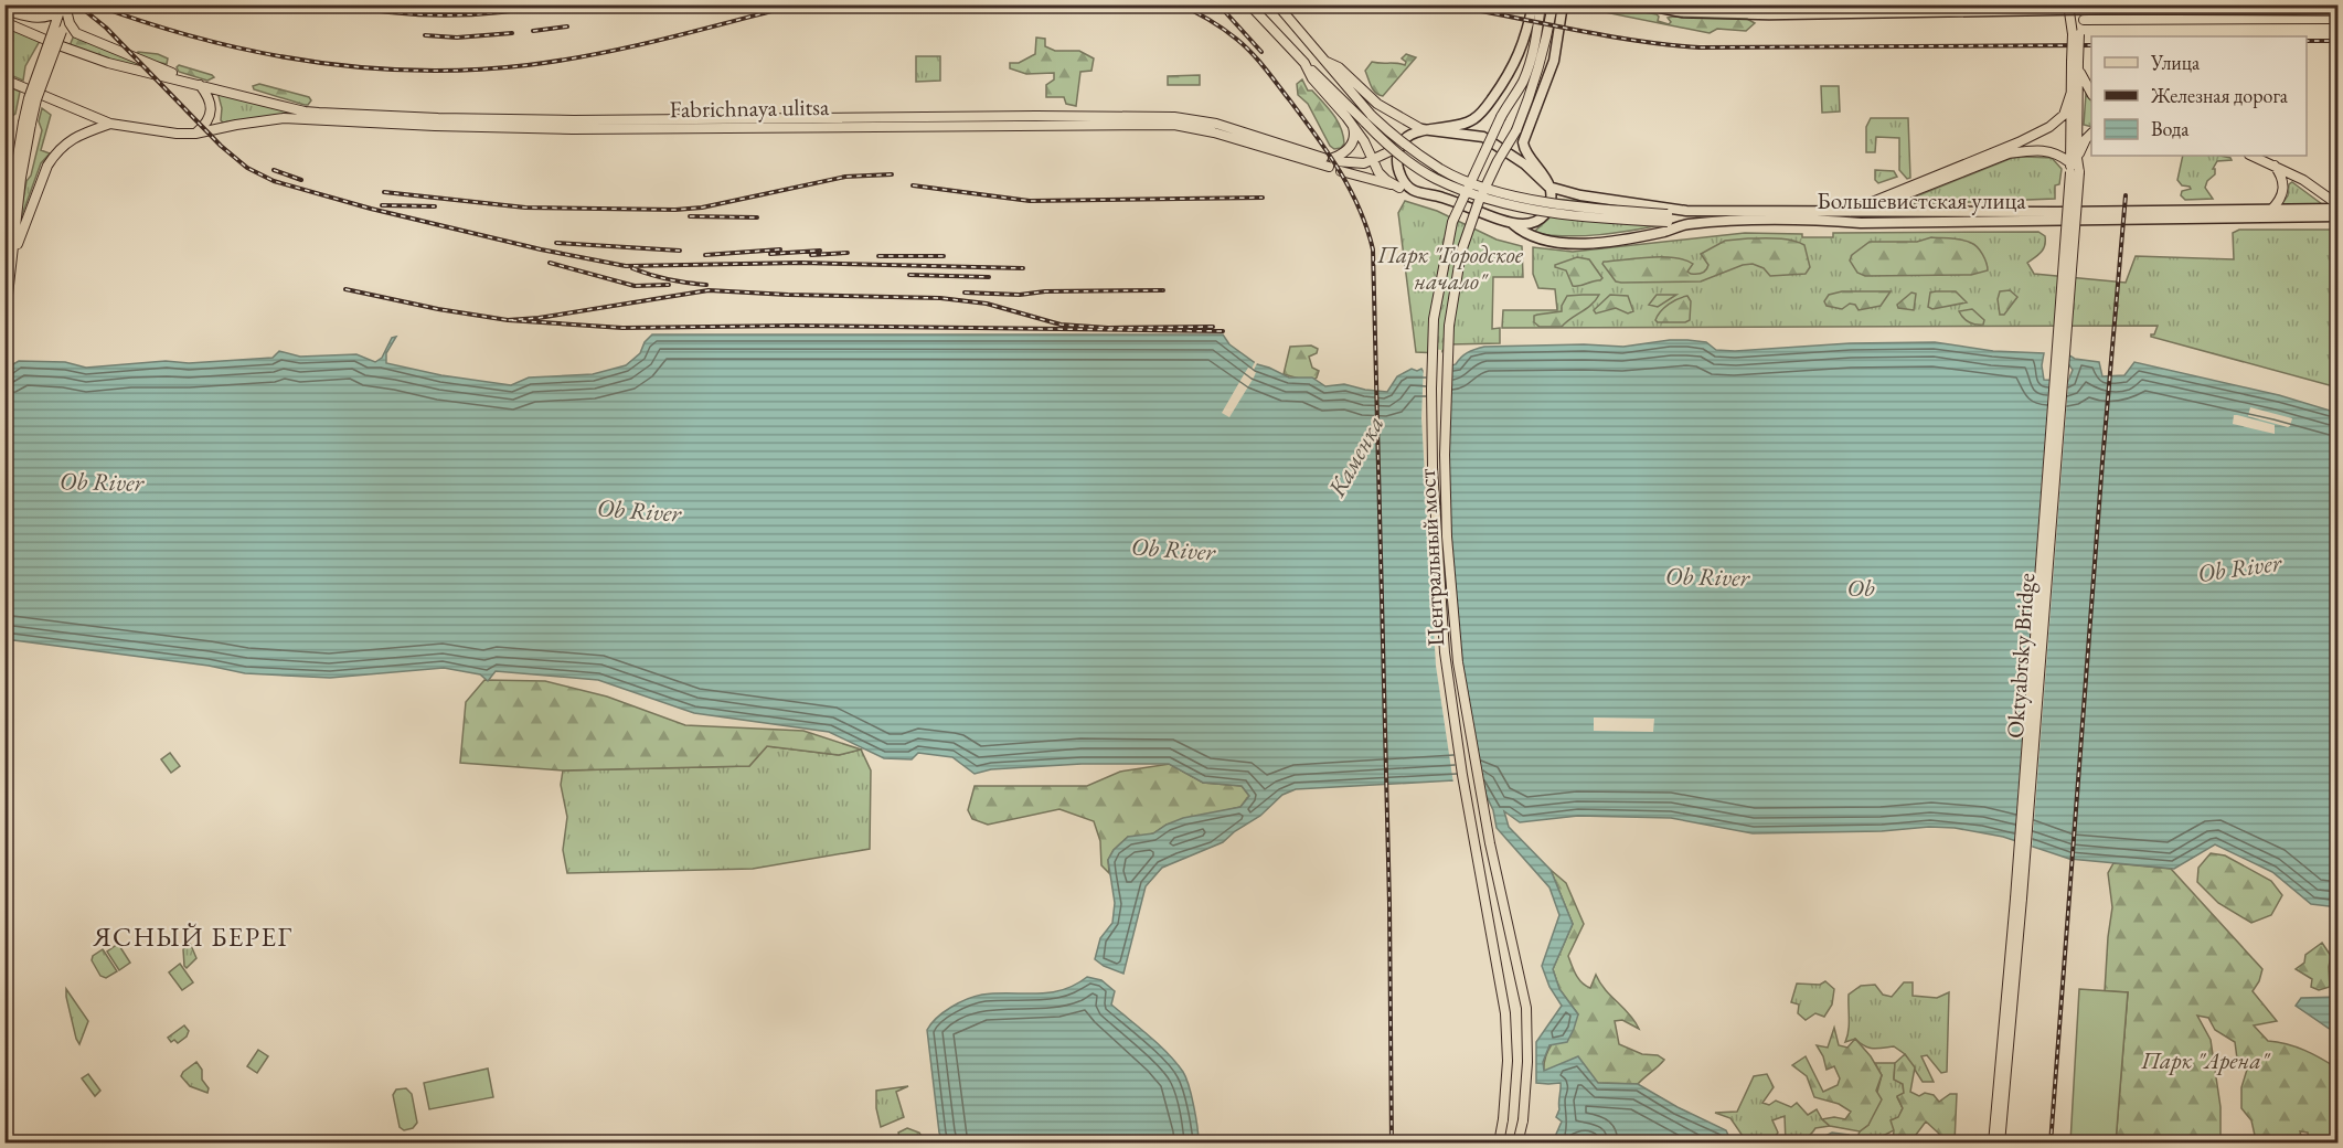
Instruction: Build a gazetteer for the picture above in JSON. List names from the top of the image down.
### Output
{
  "streets": {
    "highway": ["Большевистская улица"],
    "main road": ["Fabrichnaya ulitsa", "Центральный мост", "Oktyabrsky Bridge"]
  },
  "districts": ["ЯСНЫЙ БЕРЕГ"],
  "water": ["Каменка", "Ob River", "Ob"],
  "parks": ["Парк \"Городское начало\"", "Парк \"Арена\""],
  "legend": ["Улица", "Железная дорога", "Вода"]
}
